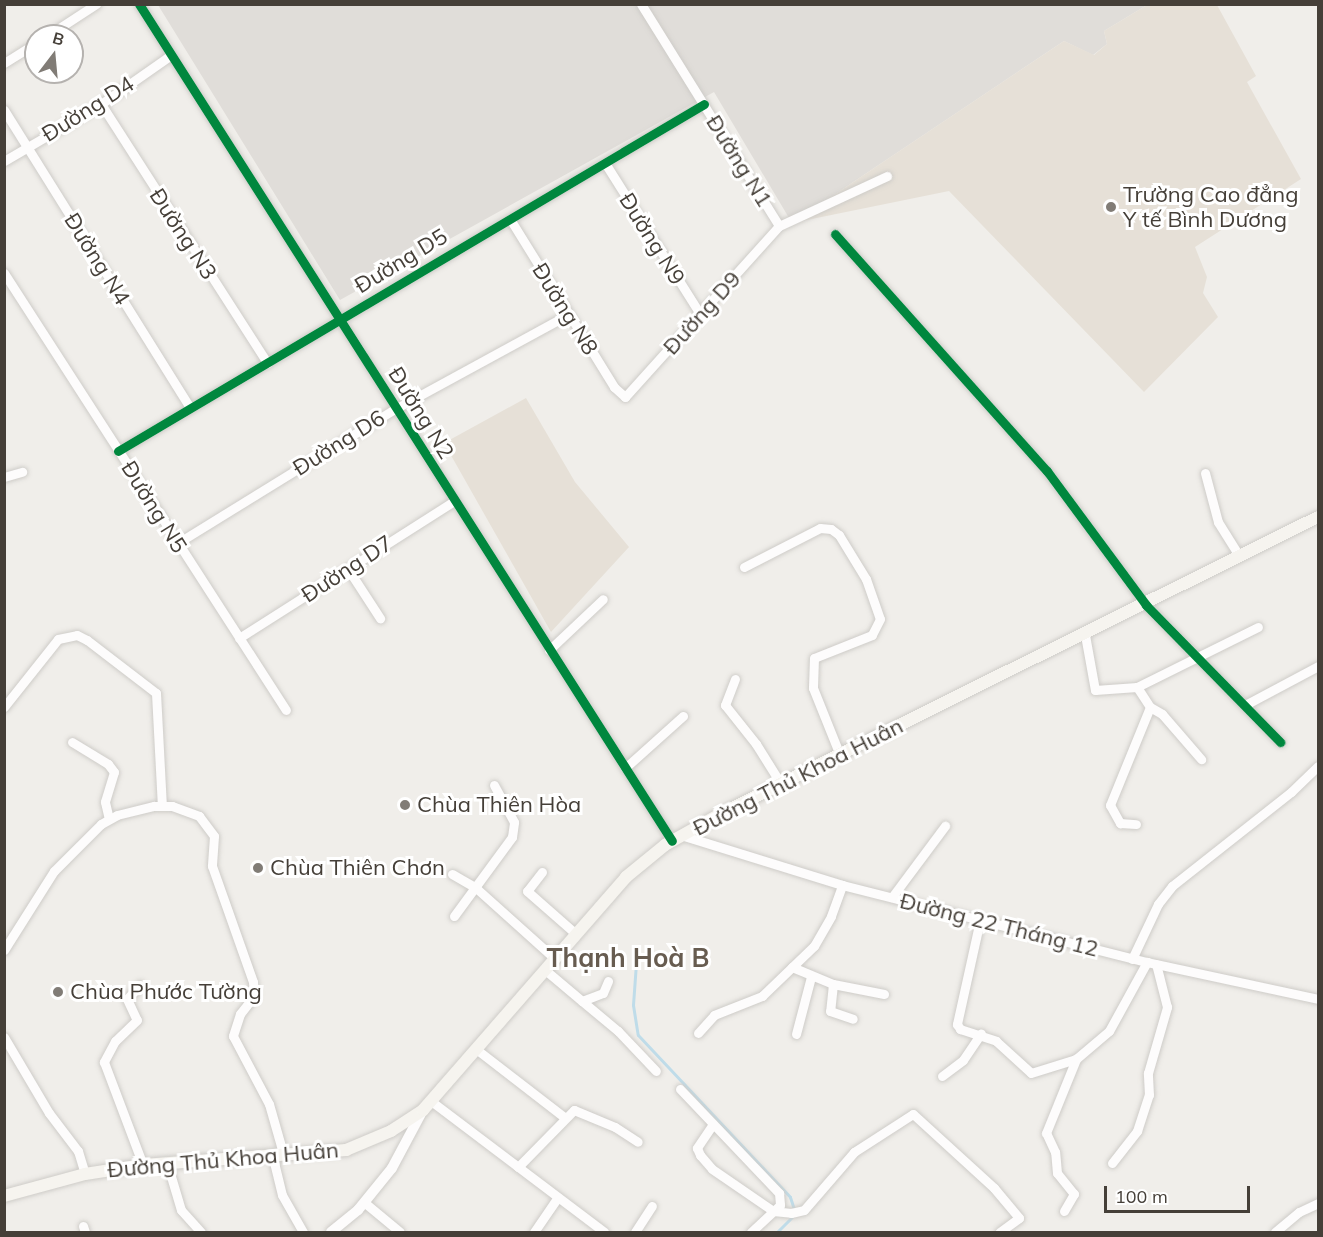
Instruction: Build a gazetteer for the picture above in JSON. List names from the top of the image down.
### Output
{
  "streets": {
    "main road": ["Đường Thủ Khoa Huân"],
    "street": [
      "Đường D4",
      "Đường N1",
      "Đường N3",
      "Đường N9",
      "Đường N4",
      "Đường D5",
      "Đường N8",
      "Đường D9",
      "Đường N2",
      "Đường D6",
      "Đường N5",
      "Đường D7",
      "Đường 22 Tháng 12"
    ]
  },
  "crossings": [
    ["Đường D4", "Đường N3"],
    ["Đường D4", "Đường N4"],
    ["Đường D4", "Đường N2"],
    ["Đường N1", "Đường D5"],
    ["Đường N1", "Đường D9"],
    ["Đường N3", "Đường D5"],
    ["Đường N9", "Đường D5"],
    ["Đường N9", "Đường D9"],
    ["Đường N4", "Đường D5"],
    ["Đường D5", "Đường N8"],
    ["Đường D5", "Đường N2"],
    ["Đường D5", "Đường N5"],
    ["Đường N8", "Đường D9"],
    ["Đường N8", "Đường D6"],
    ["Đường N2", "Đường D6"],
    ["Đường N2", "Đường D7"],
    ["Đường N2", "Đường Thủ Khoa Huân"],
    ["Đường N2", "Đường 22 Tháng 12"],
    ["Đường D6", "Đường N5"],
    ["Đường N5", "Đường D7"],
    ["Đường Thủ Khoa Huân", "Đường 22 Tháng 12"]
  ],
  "districts": ["Thạnh Hoà B"],
  "places": [
    "Trường Cao đẳng Y tế Bình Dương",
    "Chùa Thiên Hòa",
    "Chùa Thiên Chơn",
    "Chùa Phước Tường"
  ],
  "scale_bar": "100 m",
  "north": "top"
}
